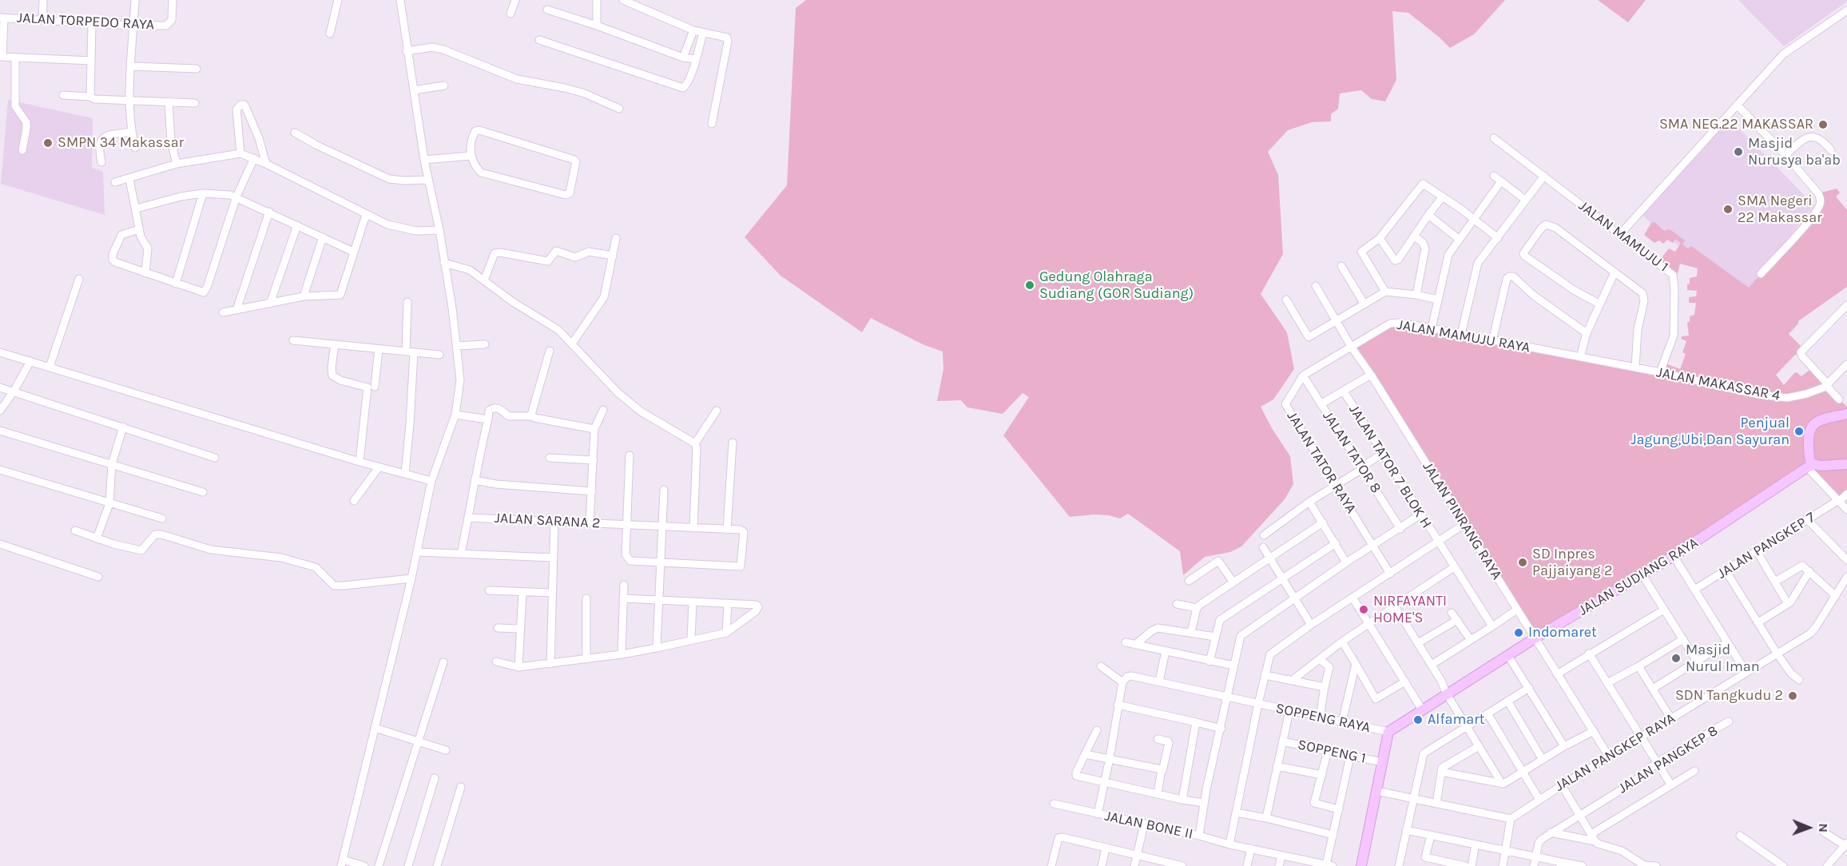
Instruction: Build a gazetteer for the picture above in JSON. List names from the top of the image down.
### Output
{
  "streets": {
    "street": [
      "JALAN TORPEDO RAYA",
      "JALAN MAMUJU 1",
      "JALAN MAMUJU RAYA",
      "JALAN MAKASSAR 4",
      "JALAN TATOR 8",
      "JALAN TATOR RAYA",
      "JALAN TATOR 7 BLOK H",
      "JALAN SARANA 2",
      "JALAN PINRANG RAYA",
      "JALAN PANGKEP 7",
      "JALAN SUDIANG RAYA",
      "SOPPENG RAYA",
      "SOPPENG 1",
      "JALAN PANGKEP RAYA",
      "JALAN PANGKEP 8",
      "JALAN BONE II"
    ]
  },
  "crossings": [
    ["JALAN MAMUJU 1", "JALAN MAKASSAR 4"],
    ["JALAN MAMUJU RAYA", "JALAN MAKASSAR 4"],
    ["JALAN MAMUJU RAYA", "JALAN TATOR RAYA"],
    ["JALAN MAMUJU RAYA", "JALAN PINRANG RAYA"],
    ["JALAN TATOR 8", "JALAN TATOR RAYA"],
    ["JALAN TATOR RAYA", "JALAN PINRANG RAYA"],
    ["JALAN PINRANG RAYA", "JALAN SUDIANG RAYA"],
    ["JALAN PINRANG RAYA", "JALAN PANGKEP RAYA"],
    ["JALAN SUDIANG RAYA", "SOPPENG RAYA"]
  ],
  "places": [
    "SMA NEG.22 MAKASSAR",
    "SMPN 34 Makassar",
    "Masjid Nurusya ba'ab",
    "SMA Negeri 22 Makassar",
    "Gedung Olahraga Sudiang (GOR Sudiang)",
    "Penjual Jagung,Ubi,Dan Sayuran",
    "SD Inpres Pajjaiyang 2",
    "NIRFAYANTI HOME'S",
    "Indomaret",
    "Masjid Nurul Iman",
    "SDN Tangkudu 2",
    "Alfamart"
  ],
  "north": "right"
}
